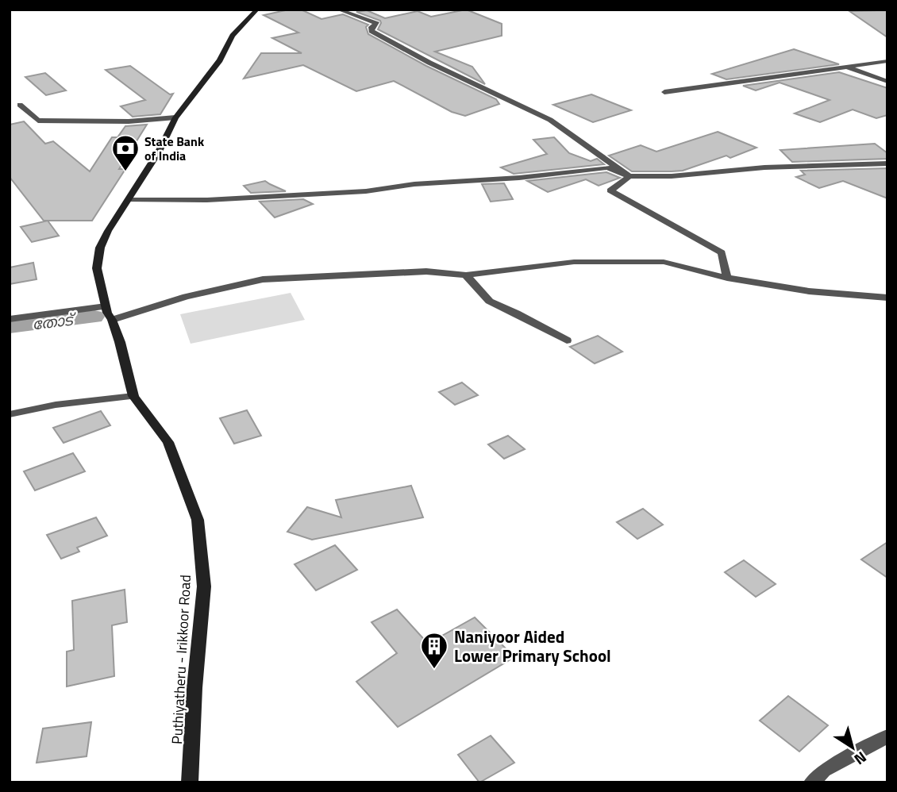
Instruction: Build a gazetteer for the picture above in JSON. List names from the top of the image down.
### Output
{
  "streets": {
    "main road": ["Puthiyatheru - Irikkoor Road"]
  },
  "water": ["തോട്"],
  "places": {
    "bank": ["State Bank of India"],
    "building": ["Naniyoor Aided Lower Primary School"]
  },
  "north": "bottom right"
}
